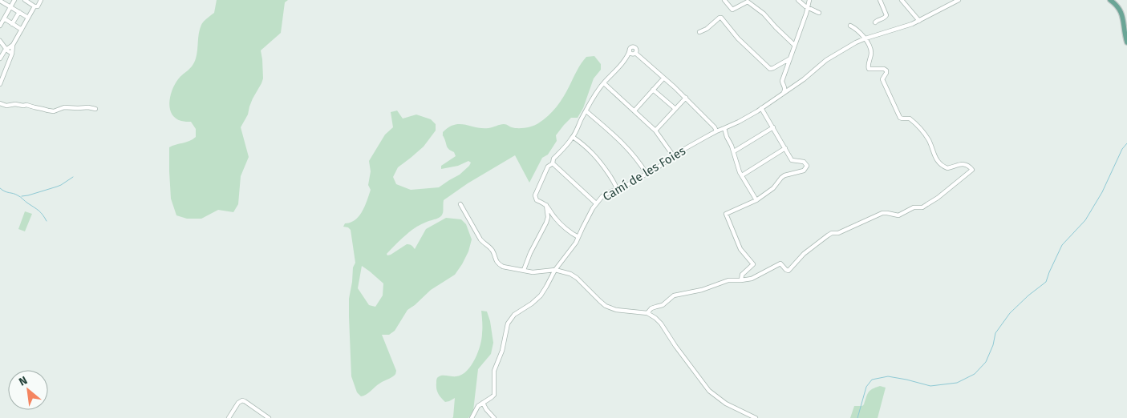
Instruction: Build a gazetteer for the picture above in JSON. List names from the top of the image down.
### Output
{
  "streets": {
    "street": ["Camí de les Foies"]
  },
  "north": "top left"
}
